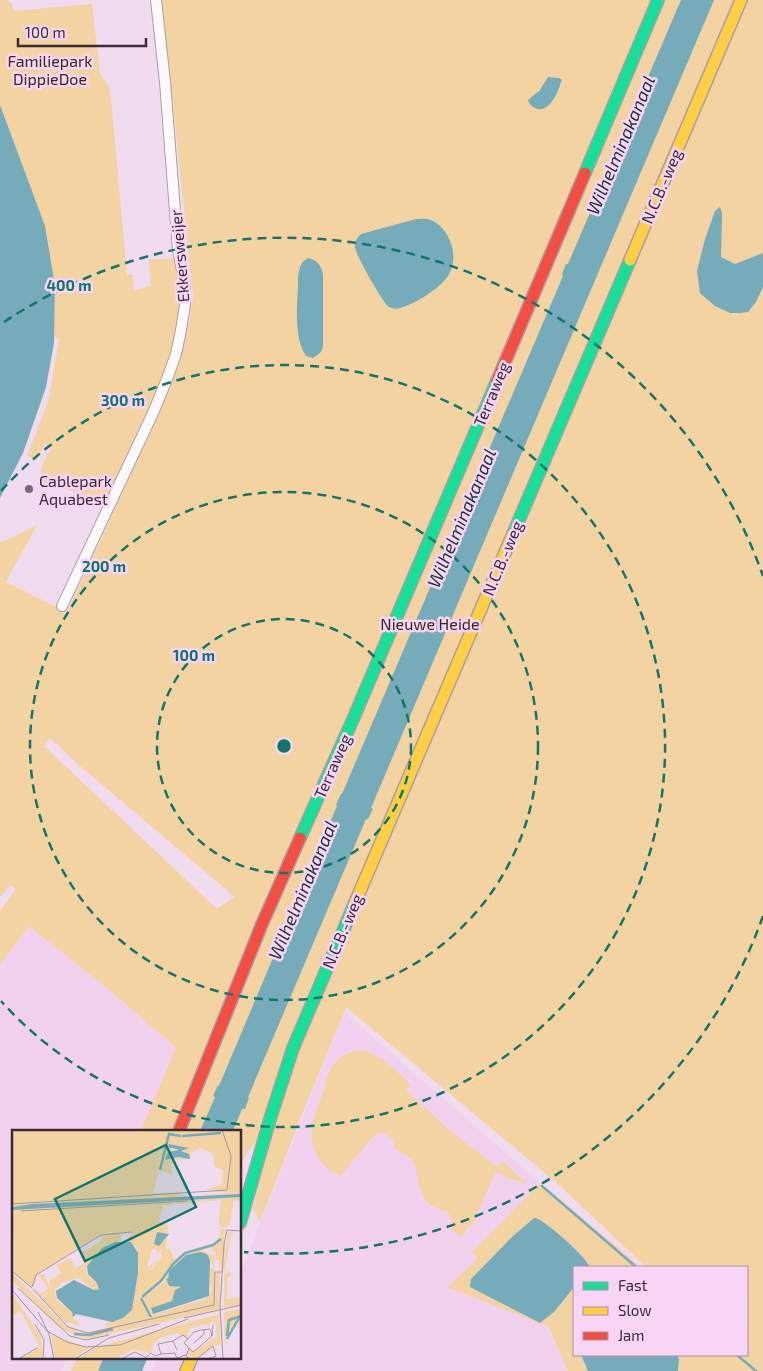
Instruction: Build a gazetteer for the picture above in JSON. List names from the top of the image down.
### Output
{
  "streets": {
    "street": ["N.C.B.-weg", "Ekkersweijer", "Terraweg"]
  },
  "water": ["Wilhelminakanaal"],
  "parks": ["Familiepark DippieDoe", "Nieuwe Heide"],
  "places": ["Cablepark Aquabest"],
  "legend": ["Fast", "Slow", "Jam"],
  "scale_bar": "100 m",
  "rings": [
    "400 m",
    "300 m",
    "200 m",
    "100 m"
  ]
}
